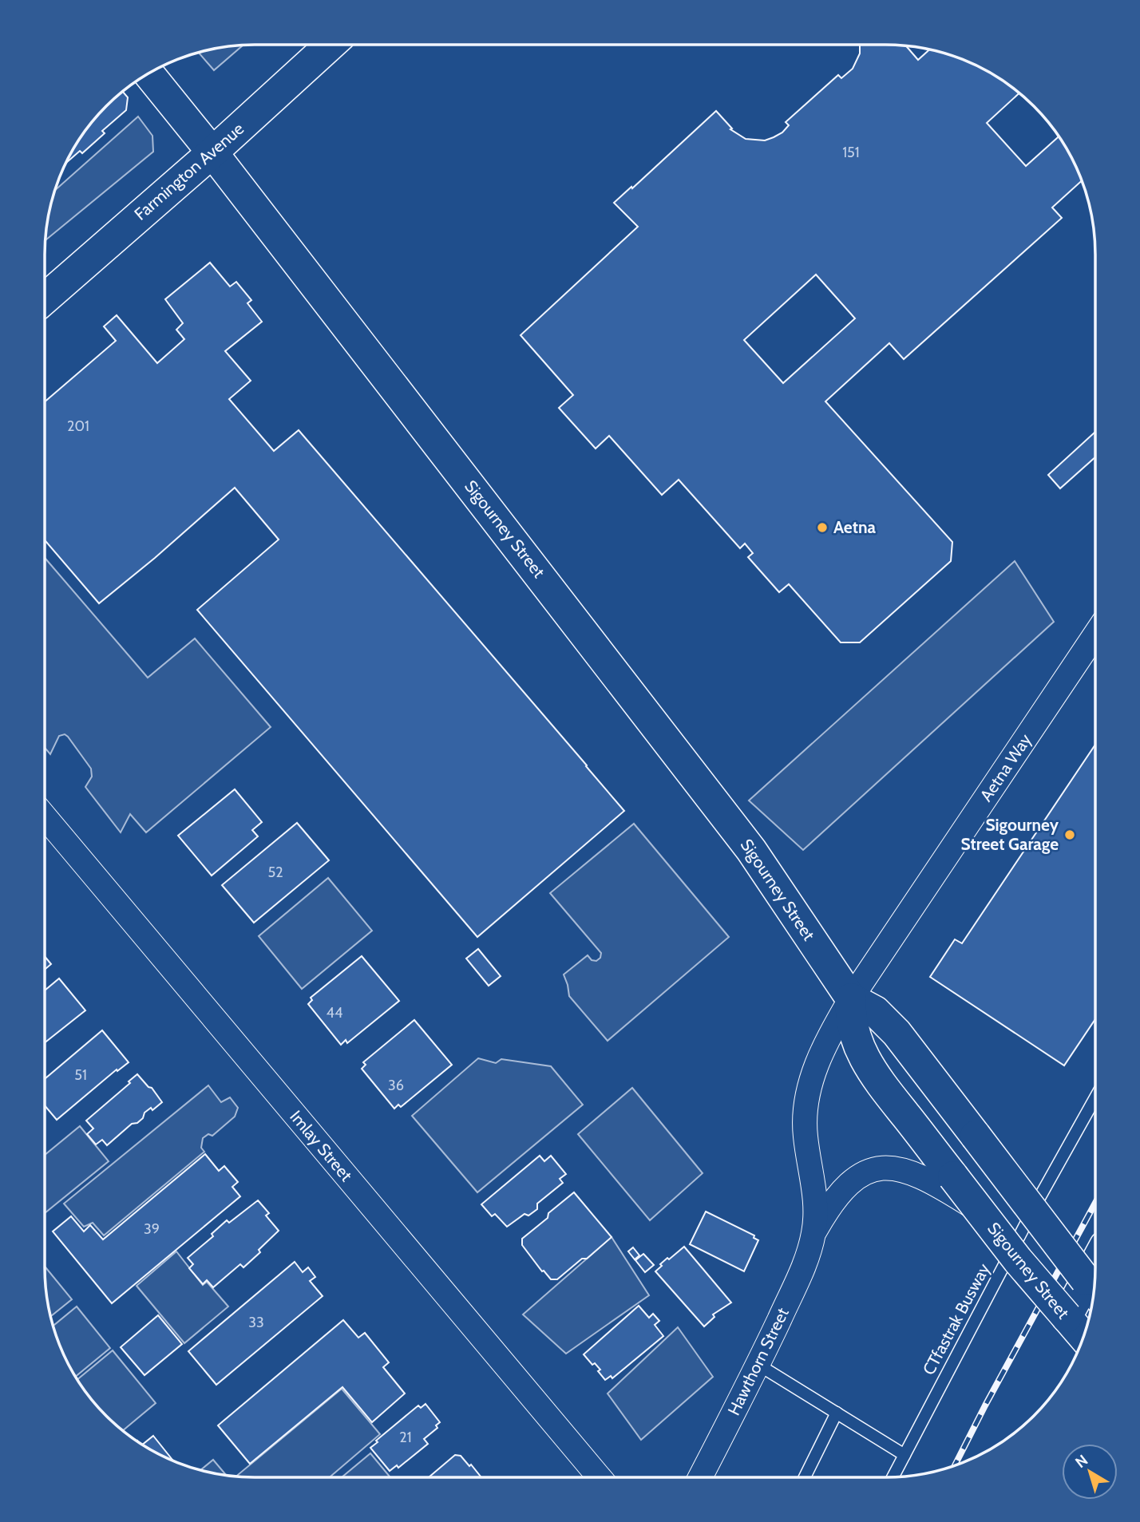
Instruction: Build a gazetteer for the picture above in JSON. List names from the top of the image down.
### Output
{
  "streets": {
    "main road": ["Farmington Avenue", "Sigourney Street"],
    "street": ["Aetna Way", "Imlay Street", "Hawthorn Street"],
    "lane": ["CTfastrak Busway"]
  },
  "crossings": [
    ["Farmington Avenue", "Sigourney Street"],
    ["Sigourney Street", "Aetna Way"],
    ["Sigourney Street", "Hawthorn Street"],
    ["Aetna Way", "Hawthorn Street"]
  ],
  "places": ["Aetna", "Sigourney Street Garage"],
  "house_numbers": [
    "151",
    "201",
    "52",
    "44",
    "51",
    "36",
    "39",
    "33",
    "21"
  ],
  "north": "top left"
}
